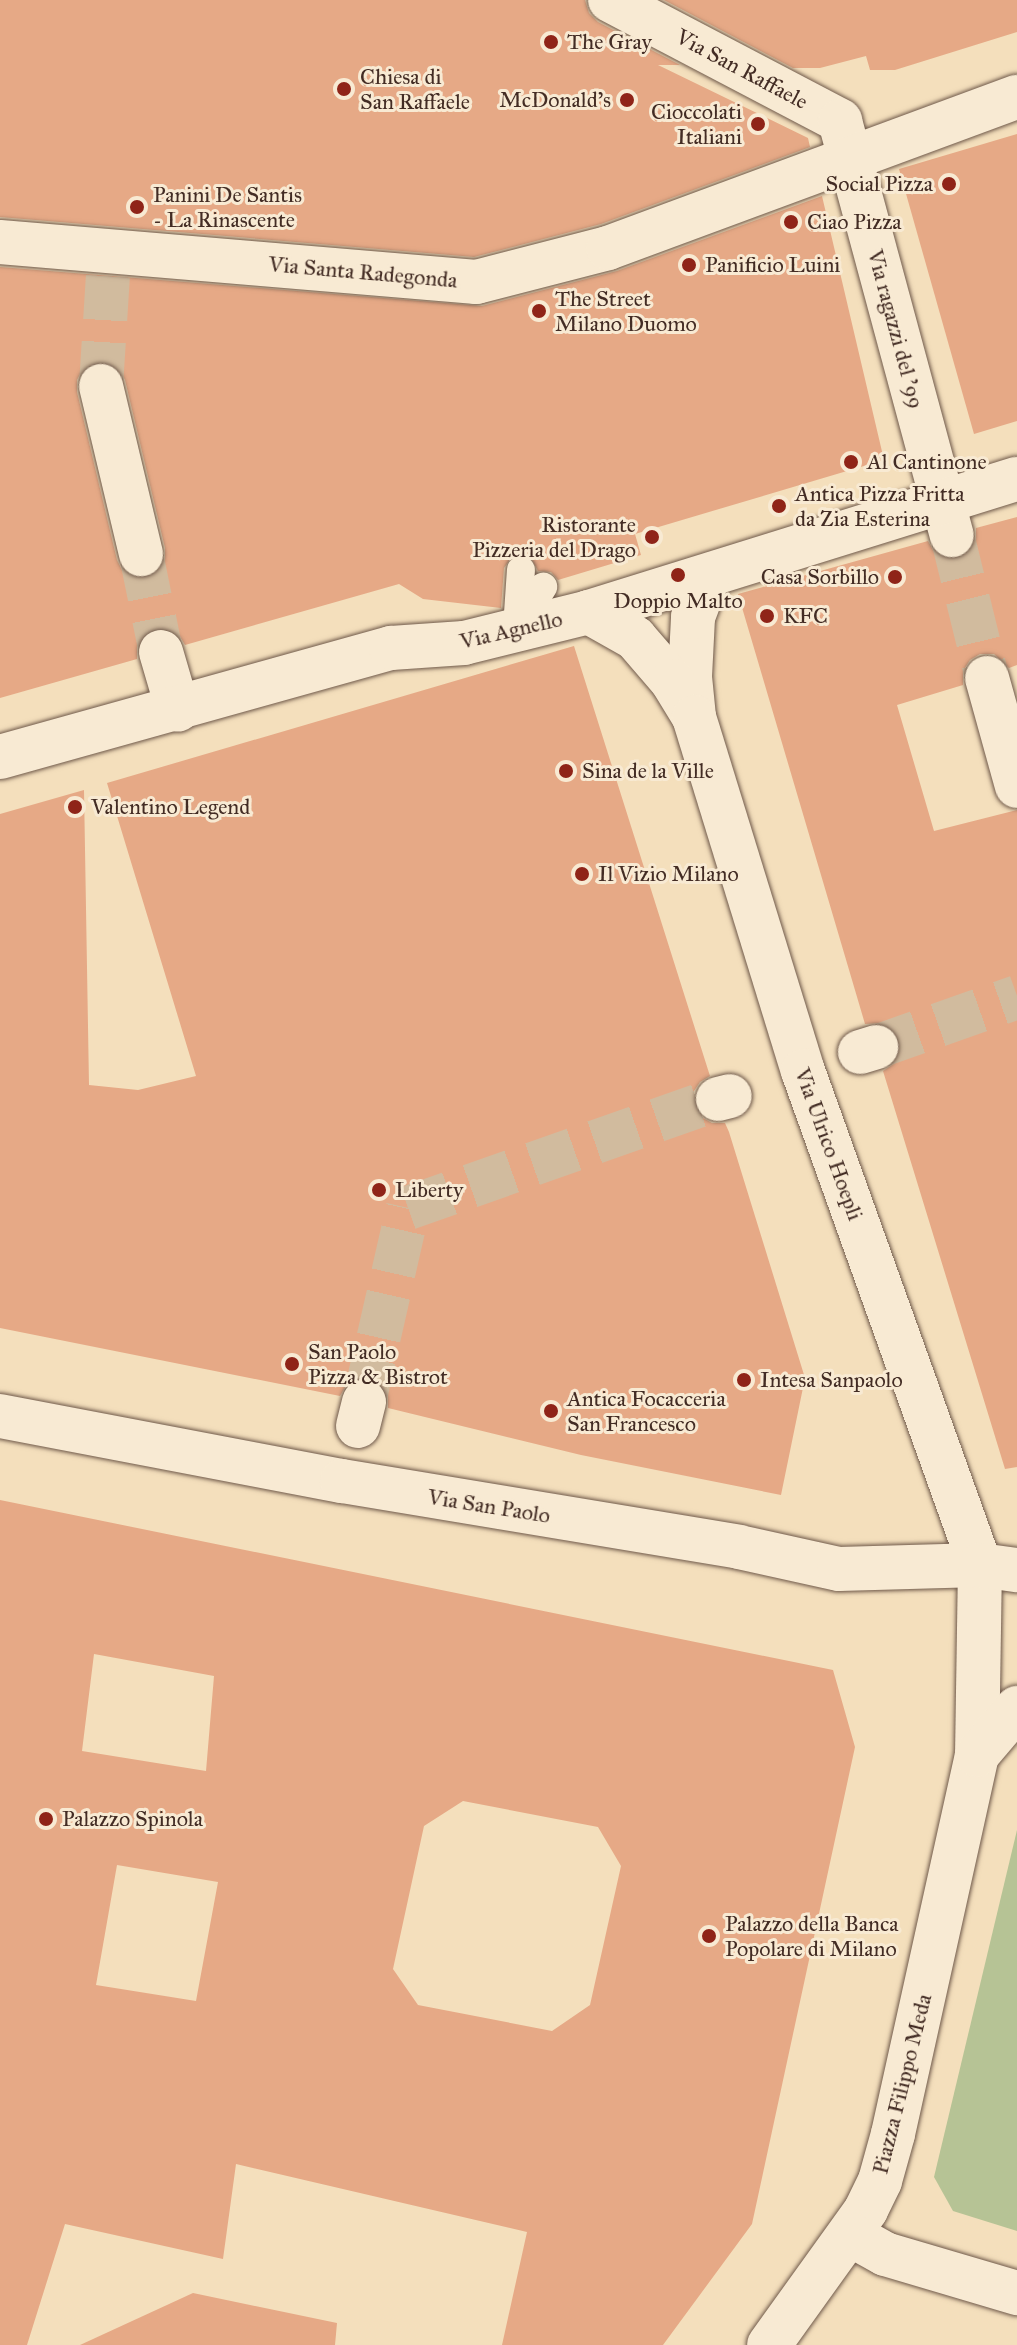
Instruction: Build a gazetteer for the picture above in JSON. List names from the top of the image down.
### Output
{
  "streets": {
    "street": [
      "Via San Raffaele",
      "Via Santa Radegonda",
      "Via ragazzi del '99",
      "Via Agnello",
      "Via Ulrico Hoepli",
      "Via San Paolo",
      "Piazza Filippo Meda"
    ]
  },
  "crossings": [
    ["Via San Raffaele", "Via Santa Radegonda"],
    ["Via San Raffaele", "Via ragazzi del '99"],
    ["Via Santa Radegonda", "Via ragazzi del '99"],
    ["Via ragazzi del '99", "Via Agnello"],
    ["Via Agnello", "Via Ulrico Hoepli"],
    ["Via Ulrico Hoepli", "Via San Paolo"],
    ["Via Ulrico Hoepli", "Piazza Filippo Meda"],
    ["Via San Paolo", "Piazza Filippo Meda"]
  ],
  "places": [
    "The Gray",
    "Chiesa di San Raffaele",
    "McDonald's",
    "Cioccolati Italiani",
    "Social Pizza",
    "Panini De Santis - La Rinascente",
    "Ciao Pizza",
    "Panificio Luini",
    "The Street Milano Duomo",
    "Al Cantinone",
    "Antica Pizza Fritta da Zia Esterina",
    "Ristorante Pizzeria del Drago",
    "Doppio Malto",
    "Casa Sorbillo",
    "KFC",
    "Sina de la Ville",
    "Valentino Legend",
    "Il Vizio Milano",
    "Liberty",
    "San Paolo Pizza & Bistrot",
    "Intesa Sanpaolo",
    "Antica Focacceria San Francesco",
    "Palazzo Spinola",
    "Palazzo della Banca Popolare di Milano"
  ]
}
